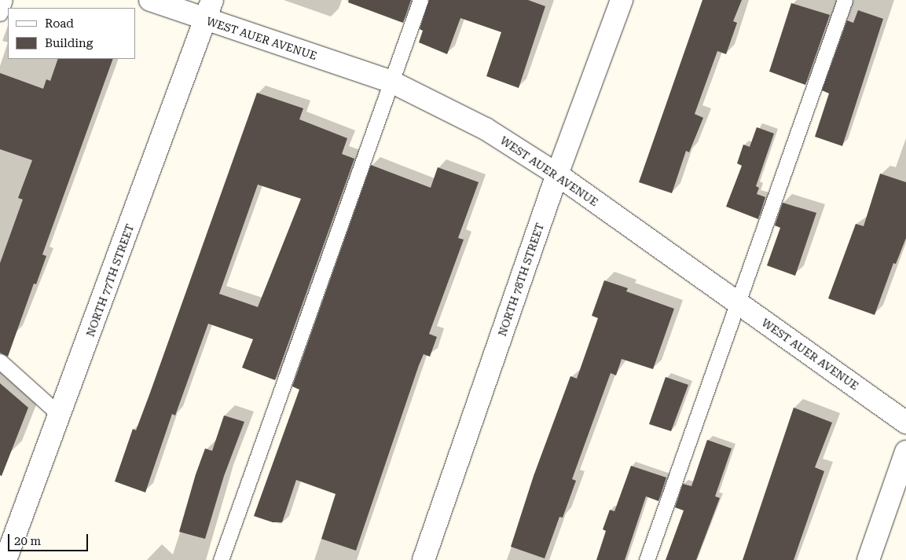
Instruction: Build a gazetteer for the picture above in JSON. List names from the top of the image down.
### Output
{
  "streets": {
    "street": ["WEST AUER AVENUE", "NORTH 78TH STREET", "NORTH 77TH STREET"]
  },
  "crossings": [
    ["WEST AUER AVENUE", "NORTH 78TH STREET"],
    ["WEST AUER AVENUE", "NORTH 77TH STREET"]
  ],
  "legend": ["Road", "Building"],
  "scale_bar": "20 m"
}
